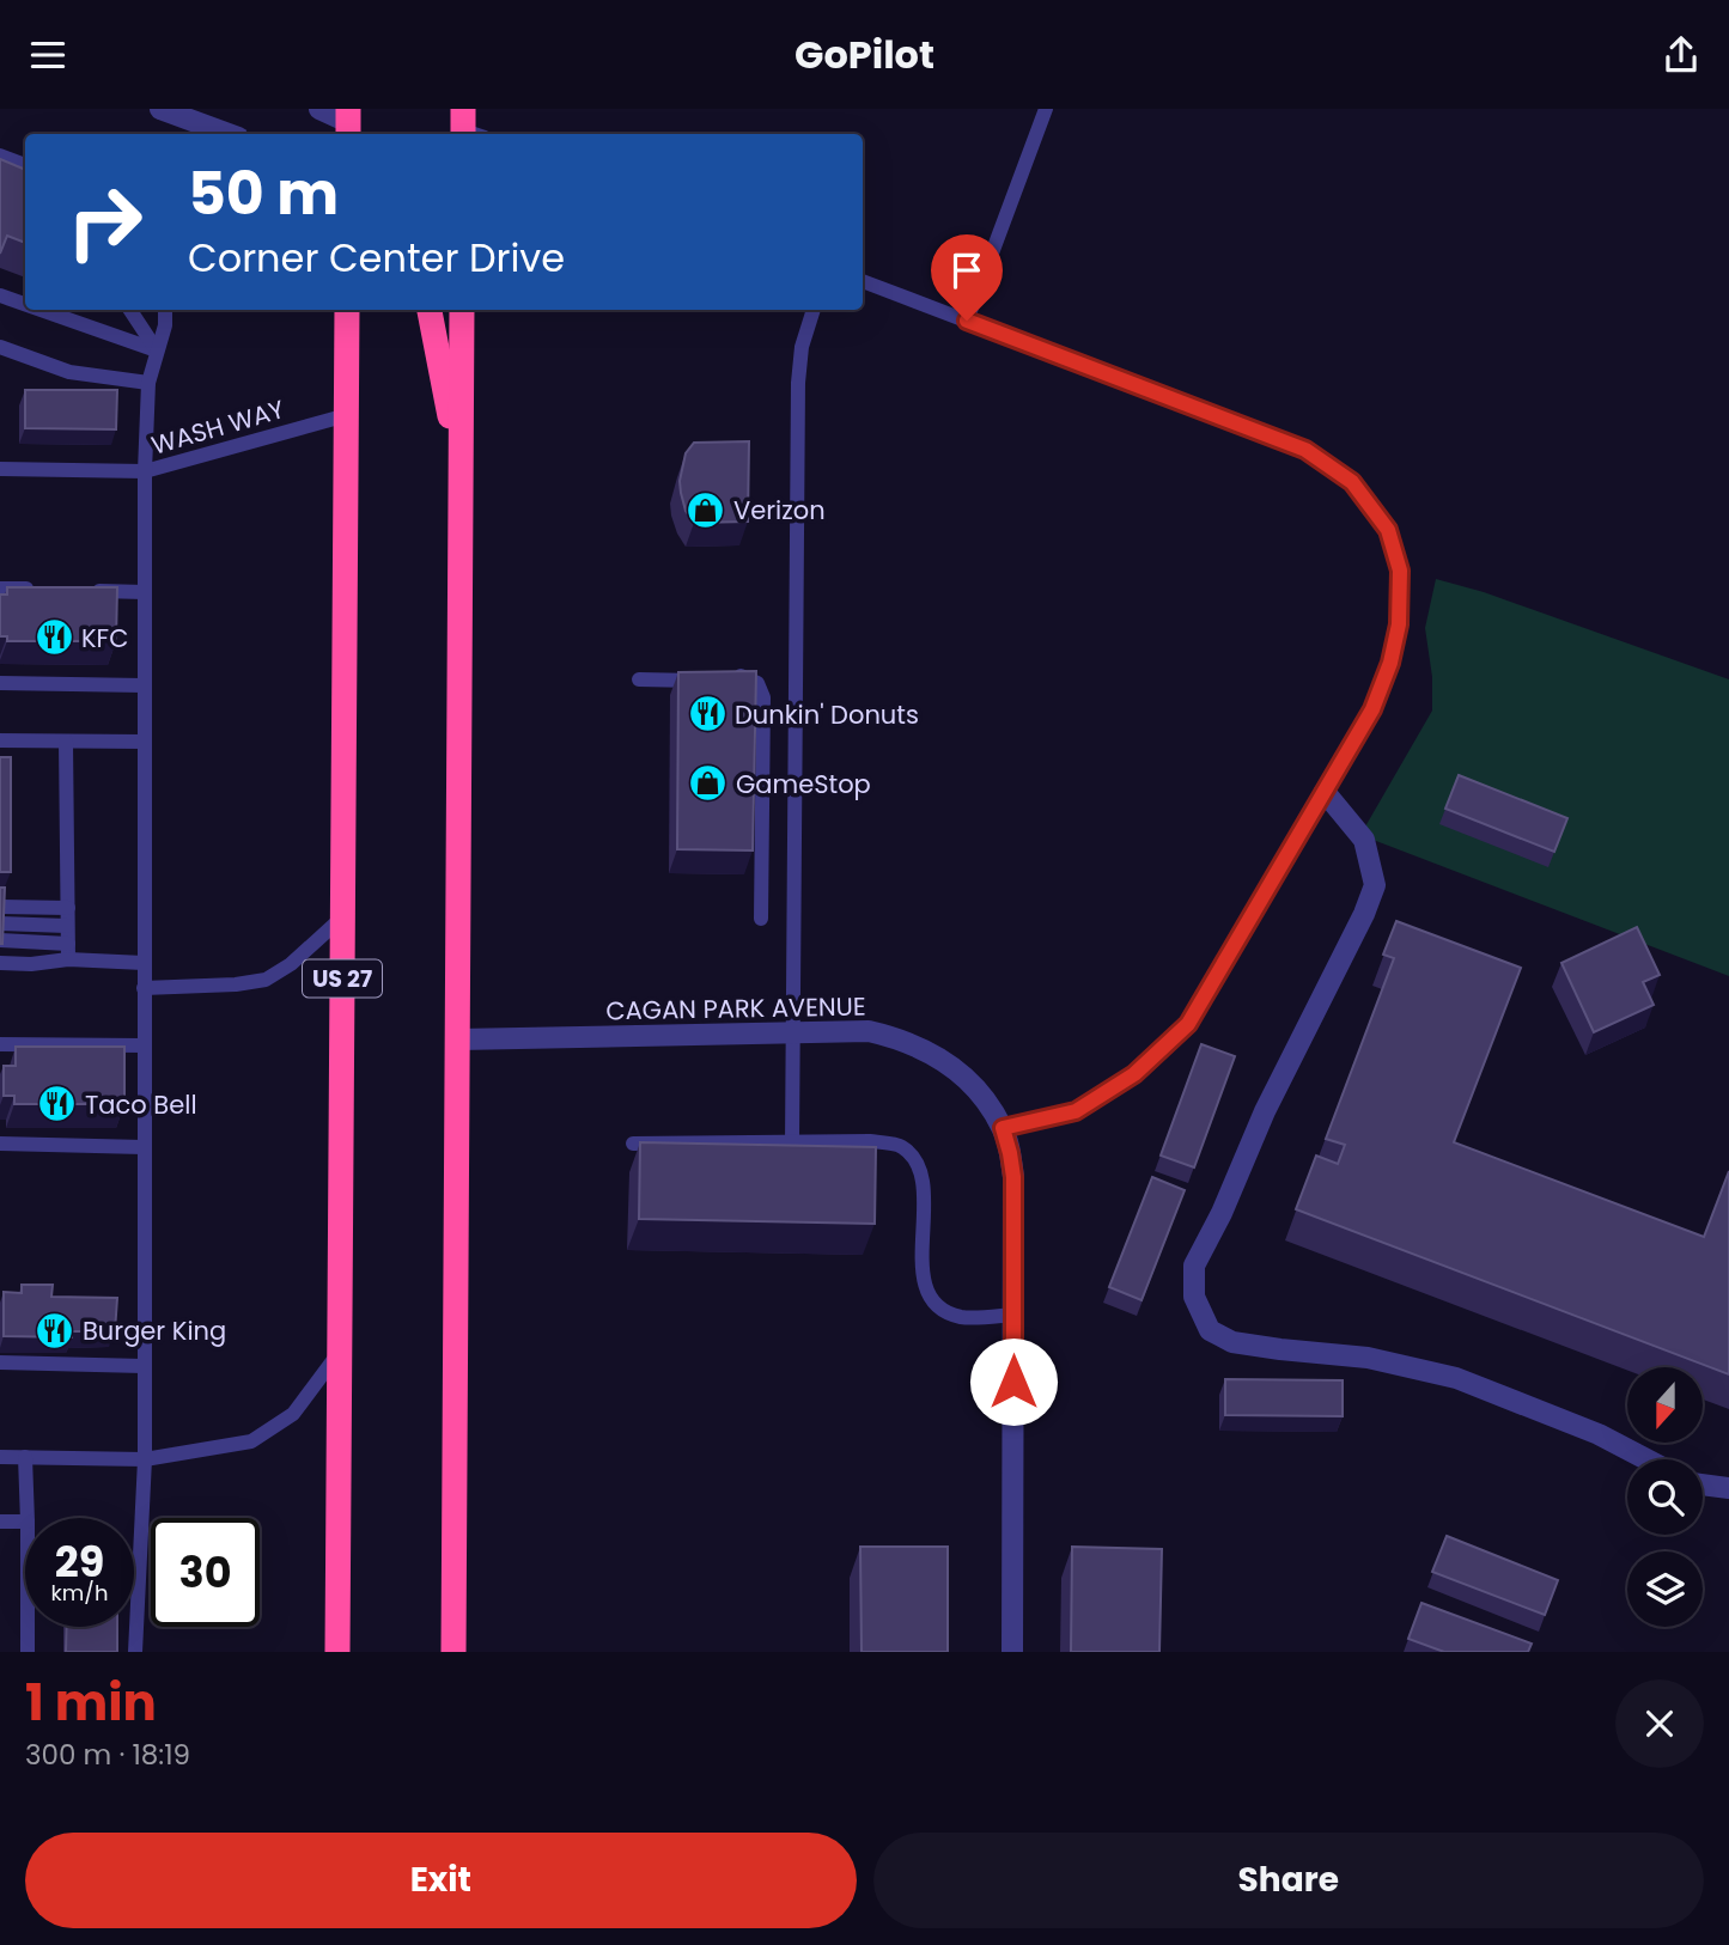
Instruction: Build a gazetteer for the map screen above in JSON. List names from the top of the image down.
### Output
{
  "streets": {
    "highway": ["US 27"],
    "street": ["CAGAN PARK AVENUE"],
    "lane": ["WASH WAY"]
  },
  "crossings": [
    ["WASH WAY", "US 27"]
  ],
  "places": {
    "shop": ["Verizon", "GameStop"],
    "restaurant": [
      "KFC",
      "Dunkin' Donuts",
      "Taco Bell",
      "Burger King"
    ]
  },
  "north": "bottom",
  "page": {
    "header": "GoPilot",
    "turn": ["50 m", "Corner Center Drive"],
    "speed": "29 km/h",
    "limit": "30",
    "heading": ["1 min", "300 m · 18:19"],
    "buttons": ["Exit", "Share"]
  }
}
